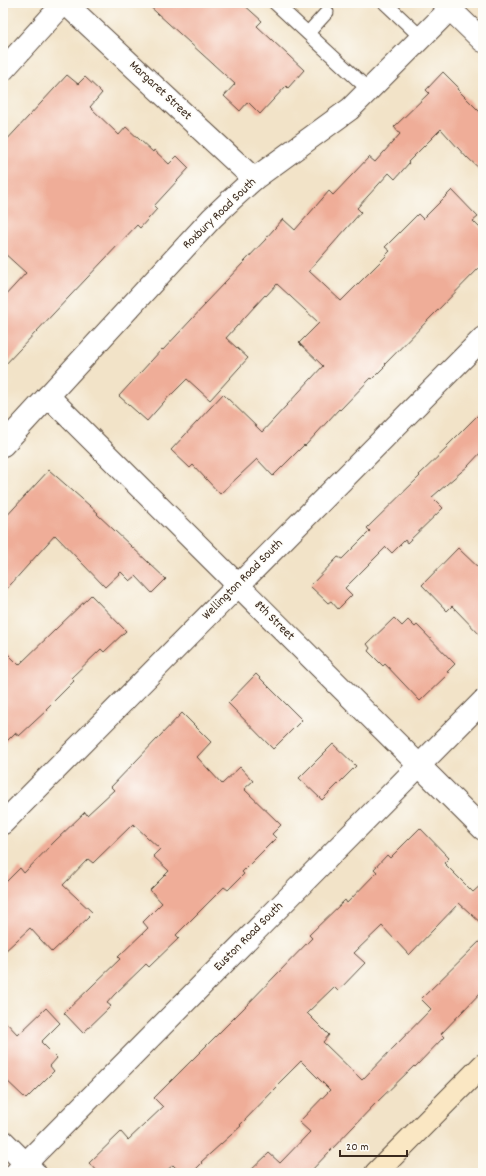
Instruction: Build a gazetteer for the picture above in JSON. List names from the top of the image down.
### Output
{
  "streets": {
    "street": [
      "Margaret Street",
      "Roxbury Road South",
      "Wellington Road South",
      "8th Street",
      "Euston Road South"
    ]
  },
  "crossings": [
    ["Margaret Street", "Roxbury Road South"],
    ["Roxbury Road South", "8th Street"],
    ["Wellington Road South", "8th Street"],
    ["8th Street", "Euston Road South"]
  ],
  "scale_bar": "20 m"
}
